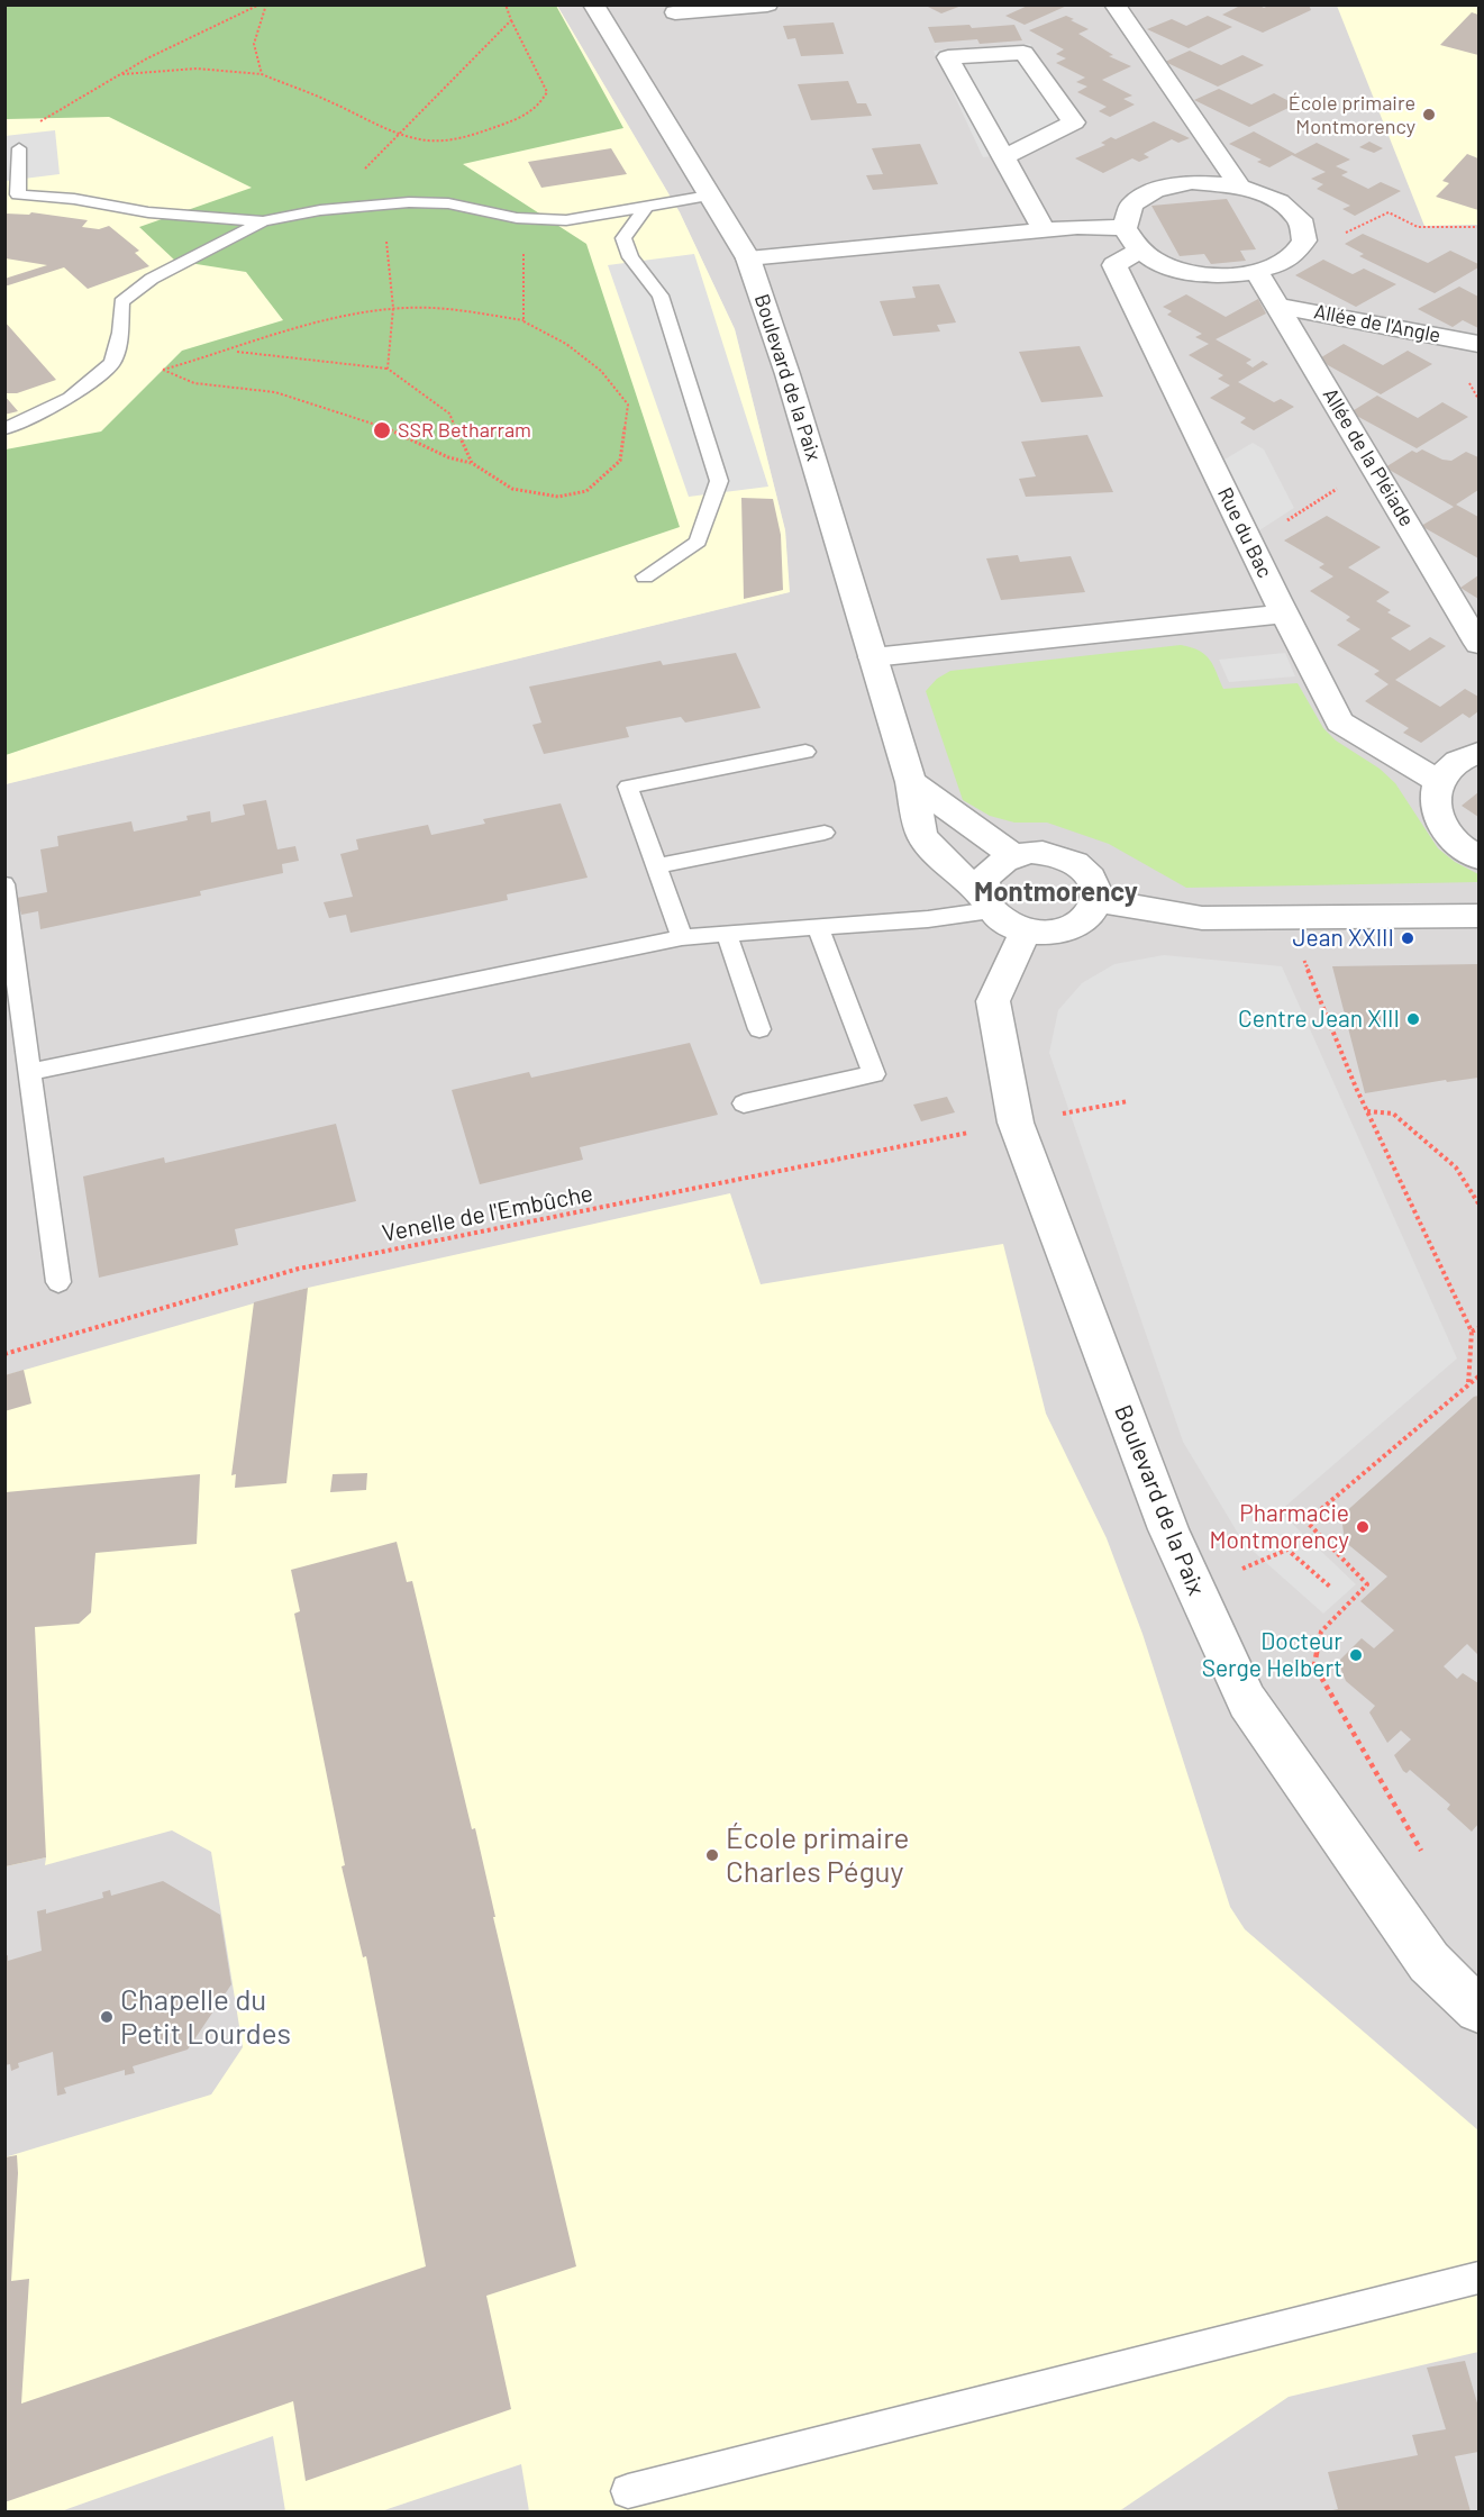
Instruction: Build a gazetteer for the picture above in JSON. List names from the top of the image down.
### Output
{
  "streets": {
    "street": [
      "Allée de l'Angle",
      "Boulevard de la Paix",
      "Allée de la Pléiade",
      "Rue du Bac"
    ],
    "path": ["Venelle de l'Embûche"]
  },
  "crossings": [
    ["Allée de l'Angle", "Allée de la Pléiade"]
  ],
  "districts": ["Montmorency"],
  "places": [
    "École primaire Montmorency",
    "SSR Betharram",
    "Jean XXIII",
    "Centre Jean XIII",
    "Pharmacie Montmorency",
    "Docteur Serge Helbert",
    "École primaire Charles Péguy",
    "Chapelle du Petit Lourdes"
  ]
}
